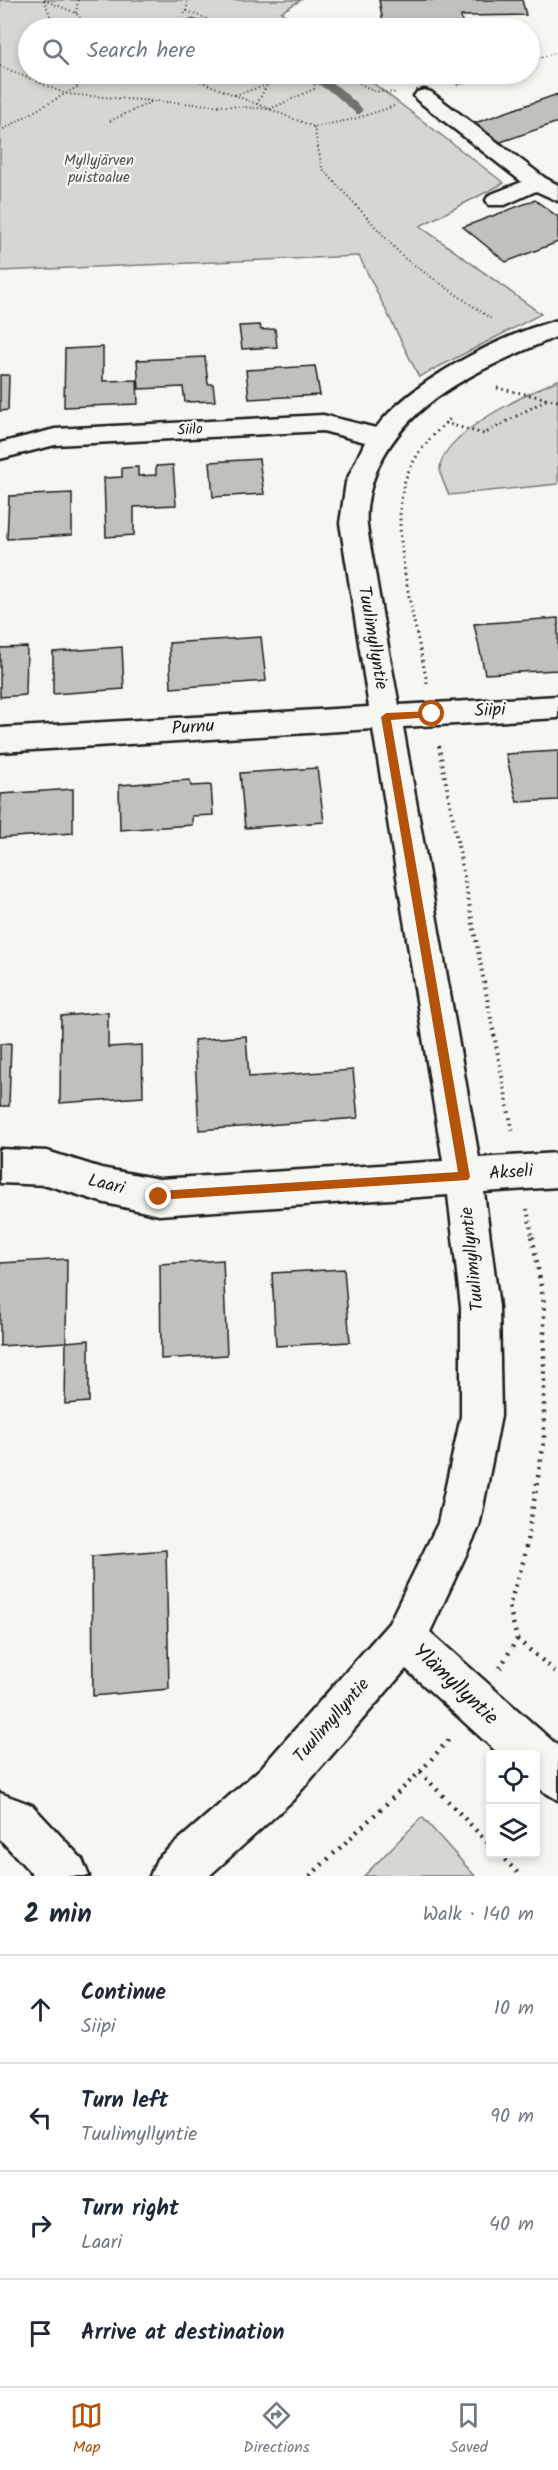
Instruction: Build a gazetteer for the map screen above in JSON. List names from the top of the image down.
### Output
{
  "streets": {
    "street": [
      "Siilo",
      "Tuulimyllyntie",
      "Siipi",
      "Purnu",
      "Akseli",
      "Laari",
      "Ylämyllyntie"
    ]
  },
  "crossings": [
    ["Siilo", "Tuulimyllyntie"],
    ["Tuulimyllyntie", "Siipi"],
    ["Tuulimyllyntie", "Purnu"],
    ["Tuulimyllyntie", "Akseli"],
    ["Tuulimyllyntie", "Laari"],
    ["Tuulimyllyntie", "Ylämyllyntie"],
    ["Siipi", "Purnu"],
    ["Akseli", "Laari"]
  ],
  "parks": ["Myllyjärven puistoalue"],
  "page": {
    "search": "Search here",
    "heading": ["2 min", "Walk · 140 m"],
    "list": [
      ["Continue", "Siipi", "10 m"],
      ["Turn left", "Tuulimyllyntie", "90 m"],
      ["Turn right", "Laari", "40 m"],
      "Arrive at destination"
    ],
    "nav": ["Map", "Directions", "Saved"]
  }
}
